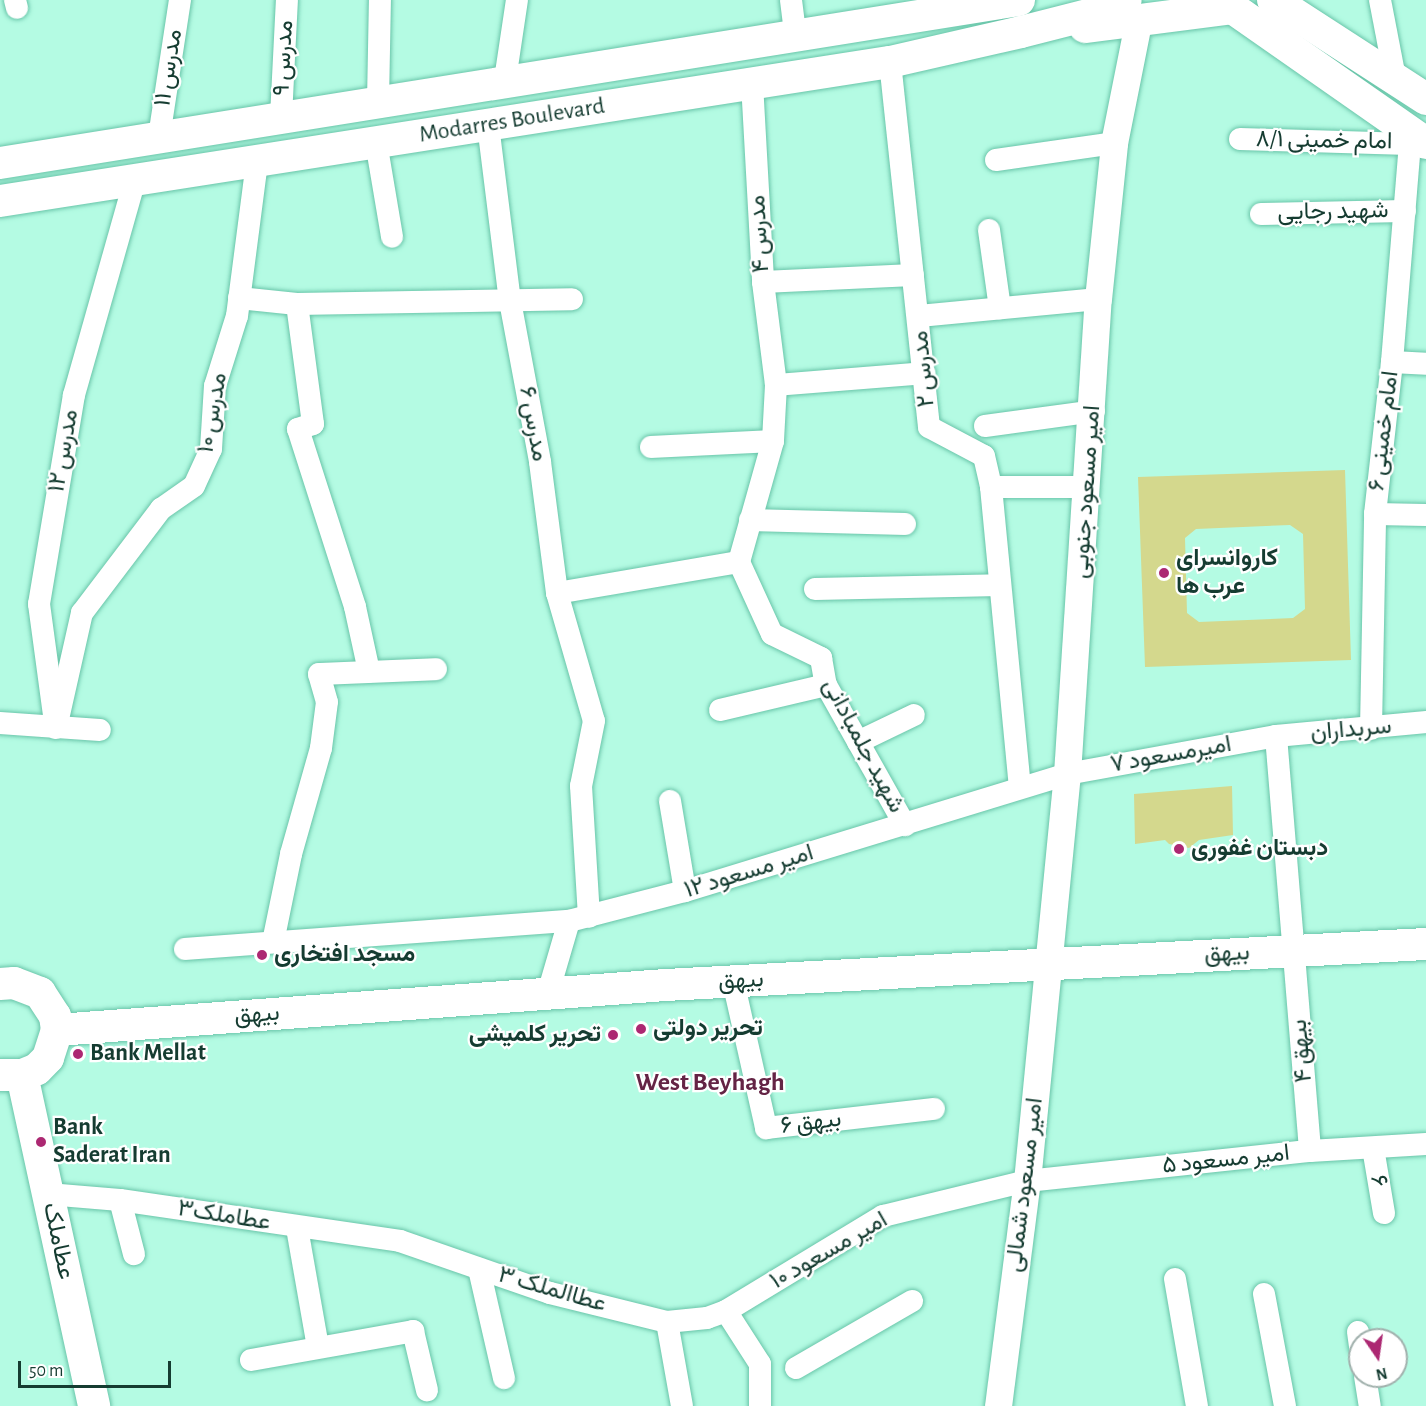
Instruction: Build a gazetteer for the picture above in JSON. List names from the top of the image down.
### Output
{
  "streets": {
    "main road": ["Modarres Boulevard", "بیهق", "عطاملک"],
    "street": [
      "مدرس ۹",
      "مدرس ۱۱",
      "امام خمینی ۸/۱",
      "شهید رجایی",
      "مدرس ۴",
      "مدرس ۲",
      "مدرس ۱۰",
      "مدرس ۶",
      "امام خمینی ۶",
      "مدرس ۱۲",
      "امیر مسعود جنوبی",
      "سربداران",
      "شهید جلمبادانی",
      "امیرمسعود ۷",
      "امیر مسعود ۱۲",
      "بیهق ۴",
      "بیهق ۶",
      "امیر مسعود ۵",
      "۶",
      "امیر مسعود شمالی",
      "عطاملک۳",
      "امیر مسعود ۱۰",
      "عطاالملک ۳"
    ]
  },
  "crossings": [
    ["مدرس ۹", "Modarres Boulevard"],
    ["مدرس ۱۱", "Modarres Boulevard"],
    ["Modarres Boulevard", "مدرس ۴"],
    ["Modarres Boulevard", "مدرس ۲"],
    ["Modarres Boulevard", "مدرس ۱۰"],
    ["Modarres Boulevard", "مدرس ۶"],
    ["Modarres Boulevard", "مدرس ۱۲"],
    ["Modarres Boulevard", "امیر مسعود جنوبی"],
    ["امام خمینی ۸/۱", "امام خمینی ۶"],
    ["شهید رجایی", "امام خمینی ۶"],
    ["مدرس ۲", "امیر مسعود ۱۲"],
    ["مدرس ۱۰", "مدرس ۱۲"],
    ["مدرس ۶", "امیر مسعود ۱۲"],
    ["امام خمینی ۶", "سربداران"],
    ["امیر مسعود جنوبی", "امیرمسعود ۷"],
    ["امیر مسعود جنوبی", "امیر مسعود ۱۲"],
    ["امیر مسعود جنوبی", "بیهق"],
    ["امیر مسعود جنوبی", "امیر مسعود شمالی"],
    ["سربداران", "امیرمسعود ۷"],
    ["سربداران", "بیهق ۴"],
    ["شهید جلمبادانی", "امیر مسعود ۱۲"],
    ["امیرمسعود ۷", "امیر مسعود ۱۲"],
    ["امیرمسعود ۷", "بیهق ۴"],
    ["بیهق", "بیهق ۴"],
    ["بیهق", "بیهق ۶"],
    ["بیهق", "امیر مسعود شمالی"],
    ["بیهق ۴", "امیر مسعود ۵"],
    ["امیر مسعود ۵", "۶"],
    ["امیر مسعود ۵", "امیر مسعود شمالی"],
    ["امیر مسعود ۵", "امیر مسعود ۱۰"],
    ["امیر مسعود شمالی", "امیر مسعود ۱۰"],
    ["عطاملک۳", "عطاملک"],
    ["عطاملک۳", "عطاالملک ۳"],
    ["امیر مسعود ۱۰", "عطاالملک ۳"]
  ],
  "districts": ["West Beyhagh"],
  "places": [
    "کاروانسرای عرب ها",
    "دبستان غفوری",
    "مسجد افتخاری",
    "تحریر دولتی",
    "تحریر کلمیشی",
    "Bank Mellat",
    "Bank Saderat Iran"
  ],
  "scale_bar": "50 m",
  "north": "bottom"
}
